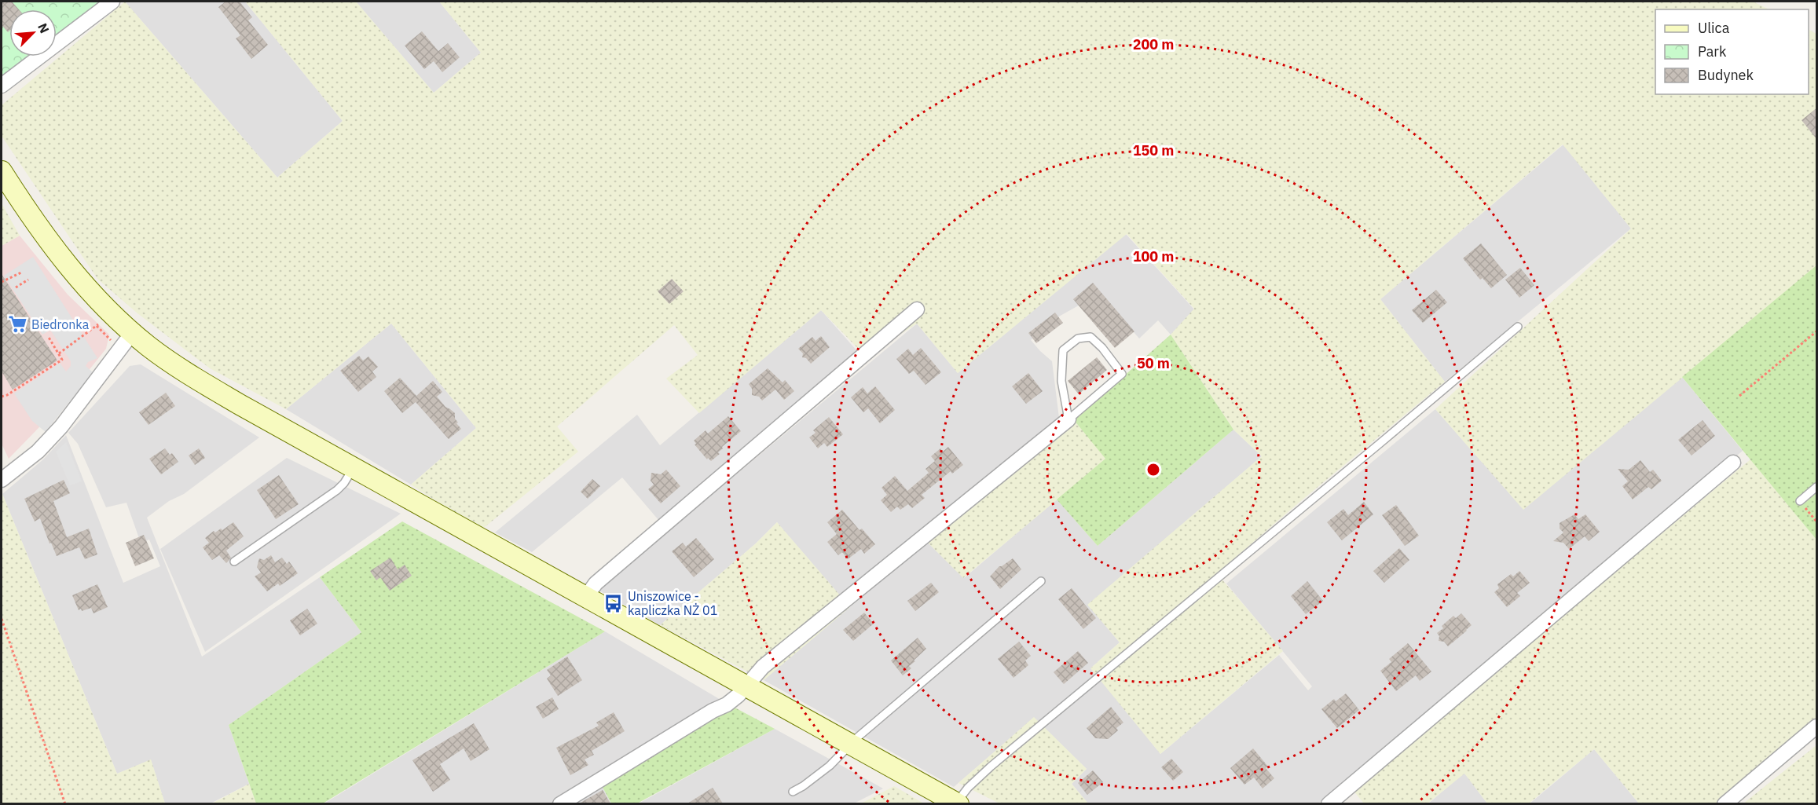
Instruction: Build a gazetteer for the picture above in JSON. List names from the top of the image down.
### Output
{
  "places": {
    "supermarket": ["Biedronka"],
    "bus stop": ["Uniszowice - kapliczka NŻ 01"]
  },
  "legend": ["Ulica", "Park", "Budynek"],
  "north": "top right",
  "rings": [
    "200 m",
    "150 m",
    "100 m",
    "50 m"
  ]
}
